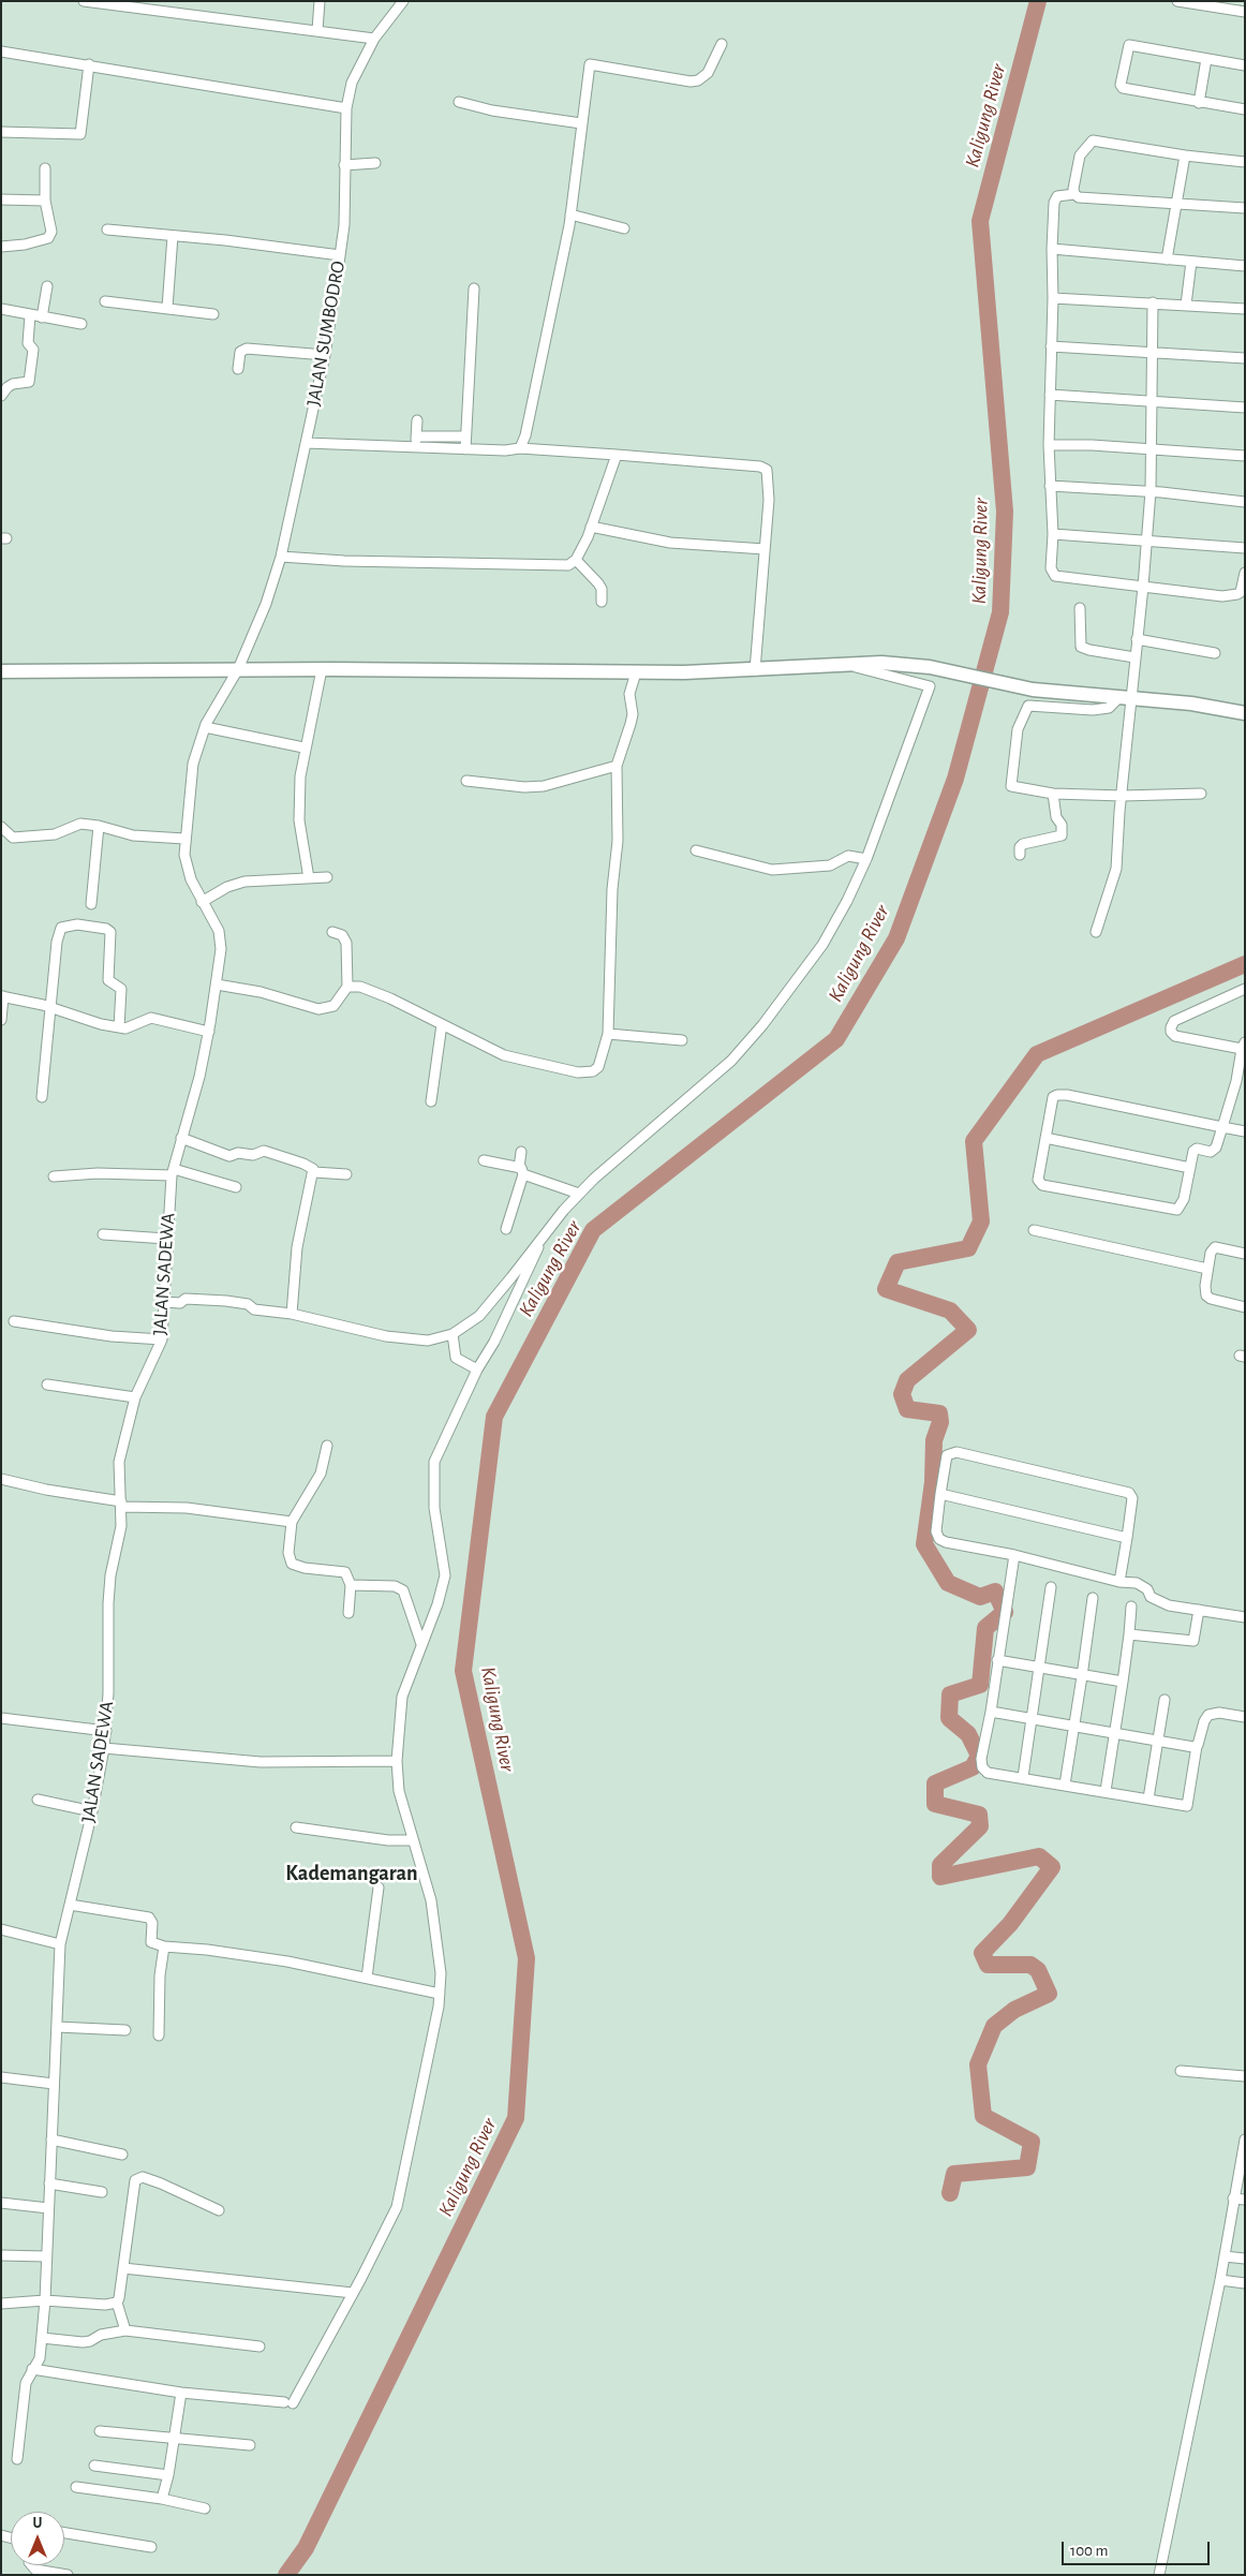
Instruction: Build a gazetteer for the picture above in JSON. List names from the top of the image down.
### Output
{
  "streets": {
    "street": ["JALAN SUMBODRO", "JALAN SADEWA"]
  },
  "crossings": [
    ["JALAN SUMBODRO", "JALAN SADEWA"]
  ],
  "districts": ["Kademangaran"],
  "water": ["Kaligung River"],
  "scale_bar": "100 m",
  "north": "top"
}
